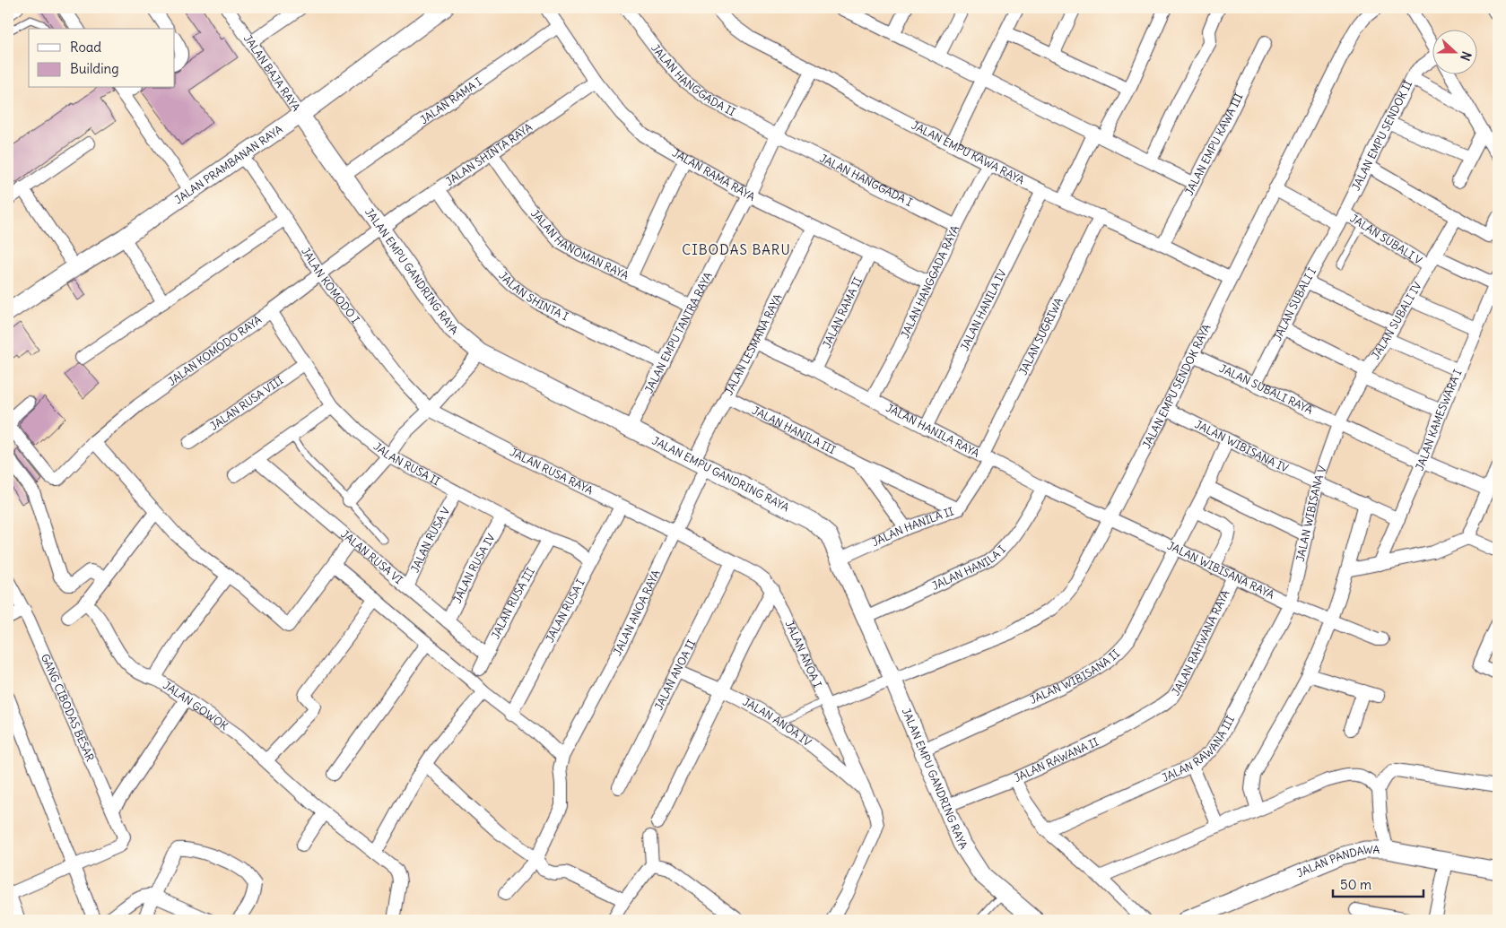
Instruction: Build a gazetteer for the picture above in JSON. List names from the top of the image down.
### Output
{
  "streets": {
    "street": [
      "JALAN BAJA RAYA",
      "JALAN HANGGADA II",
      "JALAN RAMA I",
      "JALAN EMPU SENDOK II",
      "JALAN EMPU KAWA III",
      "JALAN EMPU KAWA RAYA",
      "JALAN SHINTA RAYA",
      "JALAN PRAMBANAN RAYA",
      "JALAN RAMA RAYA",
      "JALAN HANGGADA I",
      "JALAN SUBALI V",
      "JALAN HANOMAN RAYA",
      "JALAN EMPU GANDRING RAYA",
      "JALAN HANGGADA RAYA",
      "JALAN KOMODO I",
      "JALAN SHINTA I",
      "JALAN SUBALI I",
      "JALAN HANILA IV",
      "JALAN RAMA II",
      "JALAN SUBALI IV",
      "JALAN EMPU TANTRA RAYA",
      "JALAN SUGRIWA",
      "JALAN LESMANA RAYA",
      "JALAN KOMODO RAYA",
      "JALAN EMPU SENDOK RAYA",
      "JALAN SUBALI RAYA",
      "JALAN RUSA VIII",
      "JALAN KAMESWARA I",
      "JALAN HANILA III",
      "JALAN HANILA RAYA",
      "JALAN WIBISANA IV",
      "JALAN RUSA II",
      "JALAN RUSA RAYA",
      "JALAN WIBISANA V",
      "JALAN HANILA II",
      "JALAN RUSA V",
      "JALAN RUSA VI",
      "JALAN HANILA I",
      "JALAN RUSA IV",
      "JALAN WIBISANA RAYA",
      "JALAN RUSA III",
      "JALAN RUSA I",
      "JALAN ANOA RAYA",
      "JALAN RAHWANA RAYA",
      "JALAN ANOA I",
      "JALAN ANOA II",
      "JALAN WIBISANA II",
      "JALAN GOWOK",
      "GANG CIBODAS BESAR",
      "JALAN ANOA IV",
      "JALAN RAWANA III",
      "JALAN RAWANA II",
      "JALAN PANDAWA"
    ]
  },
  "crossings": [
    ["JALAN BAJA RAYA", "JALAN PRAMBANAN RAYA"],
    ["JALAN BAJA RAYA", "JALAN EMPU GANDRING RAYA"],
    ["JALAN HANGGADA II", "JALAN HANGGADA I"],
    ["JALAN HANGGADA II", "JALAN EMPU TANTRA RAYA"],
    ["JALAN RAMA I", "JALAN RAMA RAYA"],
    ["JALAN RAMA I", "JALAN EMPU GANDRING RAYA"],
    ["JALAN EMPU SENDOK II", "JALAN SUBALI V"],
    ["JALAN EMPU SENDOK II", "JALAN SUBALI I"],
    ["JALAN EMPU KAWA III", "JALAN EMPU KAWA RAYA"],
    ["JALAN EMPU KAWA RAYA", "JALAN HANGGADA RAYA"],
    ["JALAN EMPU KAWA RAYA", "JALAN HANILA IV"],
    ["JALAN EMPU KAWA RAYA", "JALAN EMPU TANTRA RAYA"],
    ["JALAN EMPU KAWA RAYA", "JALAN SUGRIWA"],
    ["JALAN EMPU KAWA RAYA", "JALAN EMPU SENDOK RAYA"],
    ["JALAN SHINTA RAYA", "JALAN RAMA RAYA"],
    ["JALAN SHINTA RAYA", "JALAN HANOMAN RAYA"],
    ["JALAN SHINTA RAYA", "JALAN EMPU GANDRING RAYA"],
    ["JALAN SHINTA RAYA", "JALAN SHINTA I"],
    ["JALAN SHINTA RAYA", "JALAN KOMODO RAYA"],
    ["JALAN PRAMBANAN RAYA", "JALAN EMPU GANDRING RAYA"],
    ["JALAN PRAMBANAN RAYA", "JALAN KOMODO I"],
    ["JALAN RAMA RAYA", "JALAN HANGGADA RAYA"],
    ["JALAN RAMA RAYA", "JALAN RAMA II"],
    ["JALAN RAMA RAYA", "JALAN EMPU TANTRA RAYA"],
    ["JALAN RAMA RAYA", "JALAN LESMANA RAYA"],
    ["JALAN HANGGADA I", "JALAN HANGGADA RAYA"],
    ["JALAN HANGGADA I", "JALAN EMPU TANTRA RAYA"],
    ["JALAN SUBALI V", "JALAN SUBALI IV"],
    ["JALAN SUBALI V", "JALAN KAMESWARA I"],
    ["JALAN HANOMAN RAYA", "JALAN EMPU TANTRA RAYA"],
    ["JALAN EMPU GANDRING RAYA", "JALAN EMPU TANTRA RAYA"],
    ["JALAN EMPU GANDRING RAYA", "JALAN LESMANA RAYA"],
    ["JALAN EMPU GANDRING RAYA", "JALAN KOMODO RAYA"],
    ["JALAN EMPU GANDRING RAYA", "JALAN EMPU SENDOK RAYA"],
    ["JALAN EMPU GANDRING RAYA", "JALAN HANILA II"],
    ["JALAN EMPU GANDRING RAYA", "JALAN HANILA I"],
    ["JALAN EMPU GANDRING RAYA", "JALAN ANOA RAYA"],
    ["JALAN EMPU GANDRING RAYA", "JALAN WIBISANA II"],
    ["JALAN EMPU GANDRING RAYA", "JALAN RAWANA II"],
    ["JALAN HANGGADA RAYA", "JALAN HANILA RAYA"],
    ["JALAN KOMODO I", "JALAN KOMODO RAYA"],
    ["JALAN KOMODO I", "JALAN RUSA RAYA"],
    ["JALAN SHINTA I", "JALAN EMPU TANTRA RAYA"],
    ["JALAN SUBALI I", "JALAN SUBALI RAYA"],
    ["JALAN HANILA IV", "JALAN HANILA RAYA"],
    ["JALAN RAMA II", "JALAN HANILA RAYA"],
    ["JALAN SUBALI IV", "JALAN SUBALI RAYA"],
    ["JALAN SUBALI IV", "JALAN WIBISANA V"],
    ["JALAN SUGRIWA", "JALAN HANILA RAYA"],
    ["JALAN SUGRIWA", "JALAN HANILA II"],
    ["JALAN LESMANA RAYA", "JALAN HANILA III"],
    ["JALAN LESMANA RAYA", "JALAN HANILA RAYA"],
    ["JALAN LESMANA RAYA", "JALAN ANOA RAYA"],
    ["JALAN KOMODO RAYA", "JALAN RUSA II"],
    ["JALAN EMPU SENDOK RAYA", "JALAN SUBALI RAYA"],
    ["JALAN EMPU SENDOK RAYA", "JALAN HANILA RAYA"],
    ["JALAN EMPU SENDOK RAYA", "JALAN WIBISANA IV"],
    ["JALAN EMPU SENDOK RAYA", "JALAN WIBISANA RAYA"],
    ["JALAN EMPU SENDOK RAYA", "JALAN ANOA I"],
    ["JALAN SUBALI RAYA", "JALAN KAMESWARA I"],
    ["JALAN SUBALI RAYA", "JALAN WIBISANA V"],
    ["JALAN RUSA VIII", "JALAN RUSA II"],
    ["JALAN KAMESWARA I", "JALAN WIBISANA IV"],
    ["JALAN HANILA III", "JALAN HANILA II"],
    ["JALAN HANILA RAYA", "JALAN HANILA II"],
    ["JALAN HANILA RAYA", "JALAN HANILA I"],
    ["JALAN HANILA RAYA", "JALAN WIBISANA RAYA"],
    ["JALAN WIBISANA IV", "JALAN WIBISANA V"],
    ["JALAN WIBISANA IV", "JALAN WIBISANA II"],
    ["JALAN RUSA II", "JALAN RUSA V"],
    ["JALAN RUSA II", "JALAN RUSA IV"],
    ["JALAN RUSA II", "JALAN RUSA III"],
    ["JALAN RUSA II", "JALAN RUSA I"],
    ["JALAN RUSA RAYA", "JALAN RUSA I"],
    ["JALAN RUSA RAYA", "JALAN ANOA RAYA"],
    ["JALAN RUSA RAYA", "JALAN ANOA I"],
    ["JALAN WIBISANA V", "JALAN WIBISANA RAYA"],
    ["JALAN WIBISANA V", "JALAN RAWANA III"],
    ["JALAN RUSA V", "JALAN RUSA VI"],
    ["JALAN RUSA VI", "JALAN RUSA IV"],
    ["JALAN RUSA VI", "JALAN RUSA III"],
    ["JALAN WIBISANA RAYA", "JALAN RAHWANA RAYA"],
    ["JALAN WIBISANA RAYA", "JALAN WIBISANA II"],
    ["JALAN WIBISANA RAYA", "JALAN RAWANA III"],
    ["JALAN ANOA RAYA", "JALAN ANOA I"],
    ["JALAN RAHWANA RAYA", "JALAN RAWANA II"],
    ["JALAN ANOA I", "JALAN ANOA II"],
    ["JALAN ANOA I", "JALAN ANOA IV"],
    ["JALAN ANOA II", "JALAN ANOA IV"]
  ],
  "districts": ["CIBODAS BARU"],
  "legend": ["Road", "Building"],
  "scale_bar": "50 m",
  "north": "right"
}
